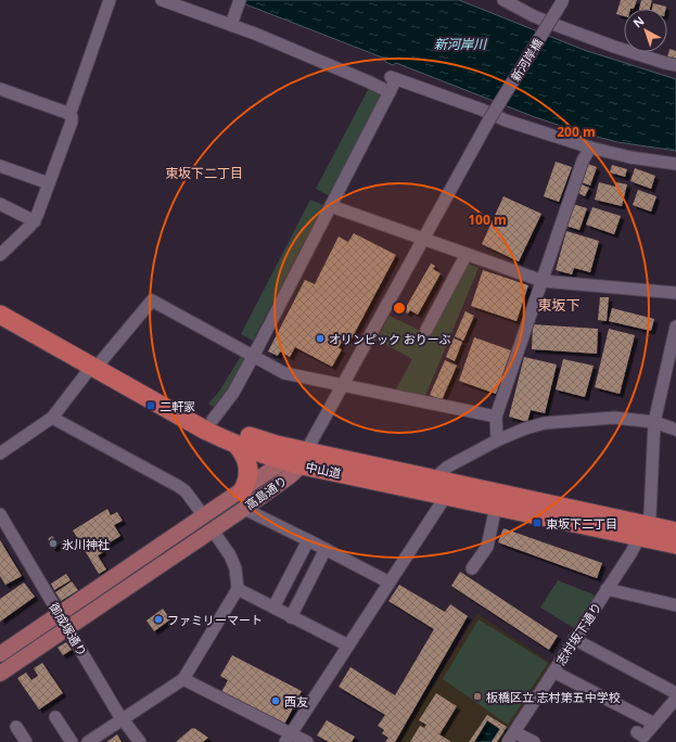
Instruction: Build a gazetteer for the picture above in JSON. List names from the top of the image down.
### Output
{
  "streets": {
    "highway": ["中山道"],
    "main road": ["高島通り"],
    "street": ["新河岸橋", "御成塚通り", "志村坂下通り"]
  },
  "crossings": [
    ["新河岸橋", "中山道"],
    ["新河岸橋", "高島通り"],
    ["中山道", "高島通り"],
    ["中山道", "志村坂下通り"],
    ["高島通り", "御成塚通り"]
  ],
  "districts": ["東坂下二丁目", "東坂下"],
  "water": ["新河岸川"],
  "places": {
    "other": [
      "オリンピック おりーぶ",
      "氷川神社",
      "ファミリーマート",
      "板橋区立 志村第五中学校",
      "西友"
    ],
    "transit": ["二軒家", "東坂下二丁目"]
  },
  "north": "top left",
  "rings": ["200 m", "100 m"]
}
